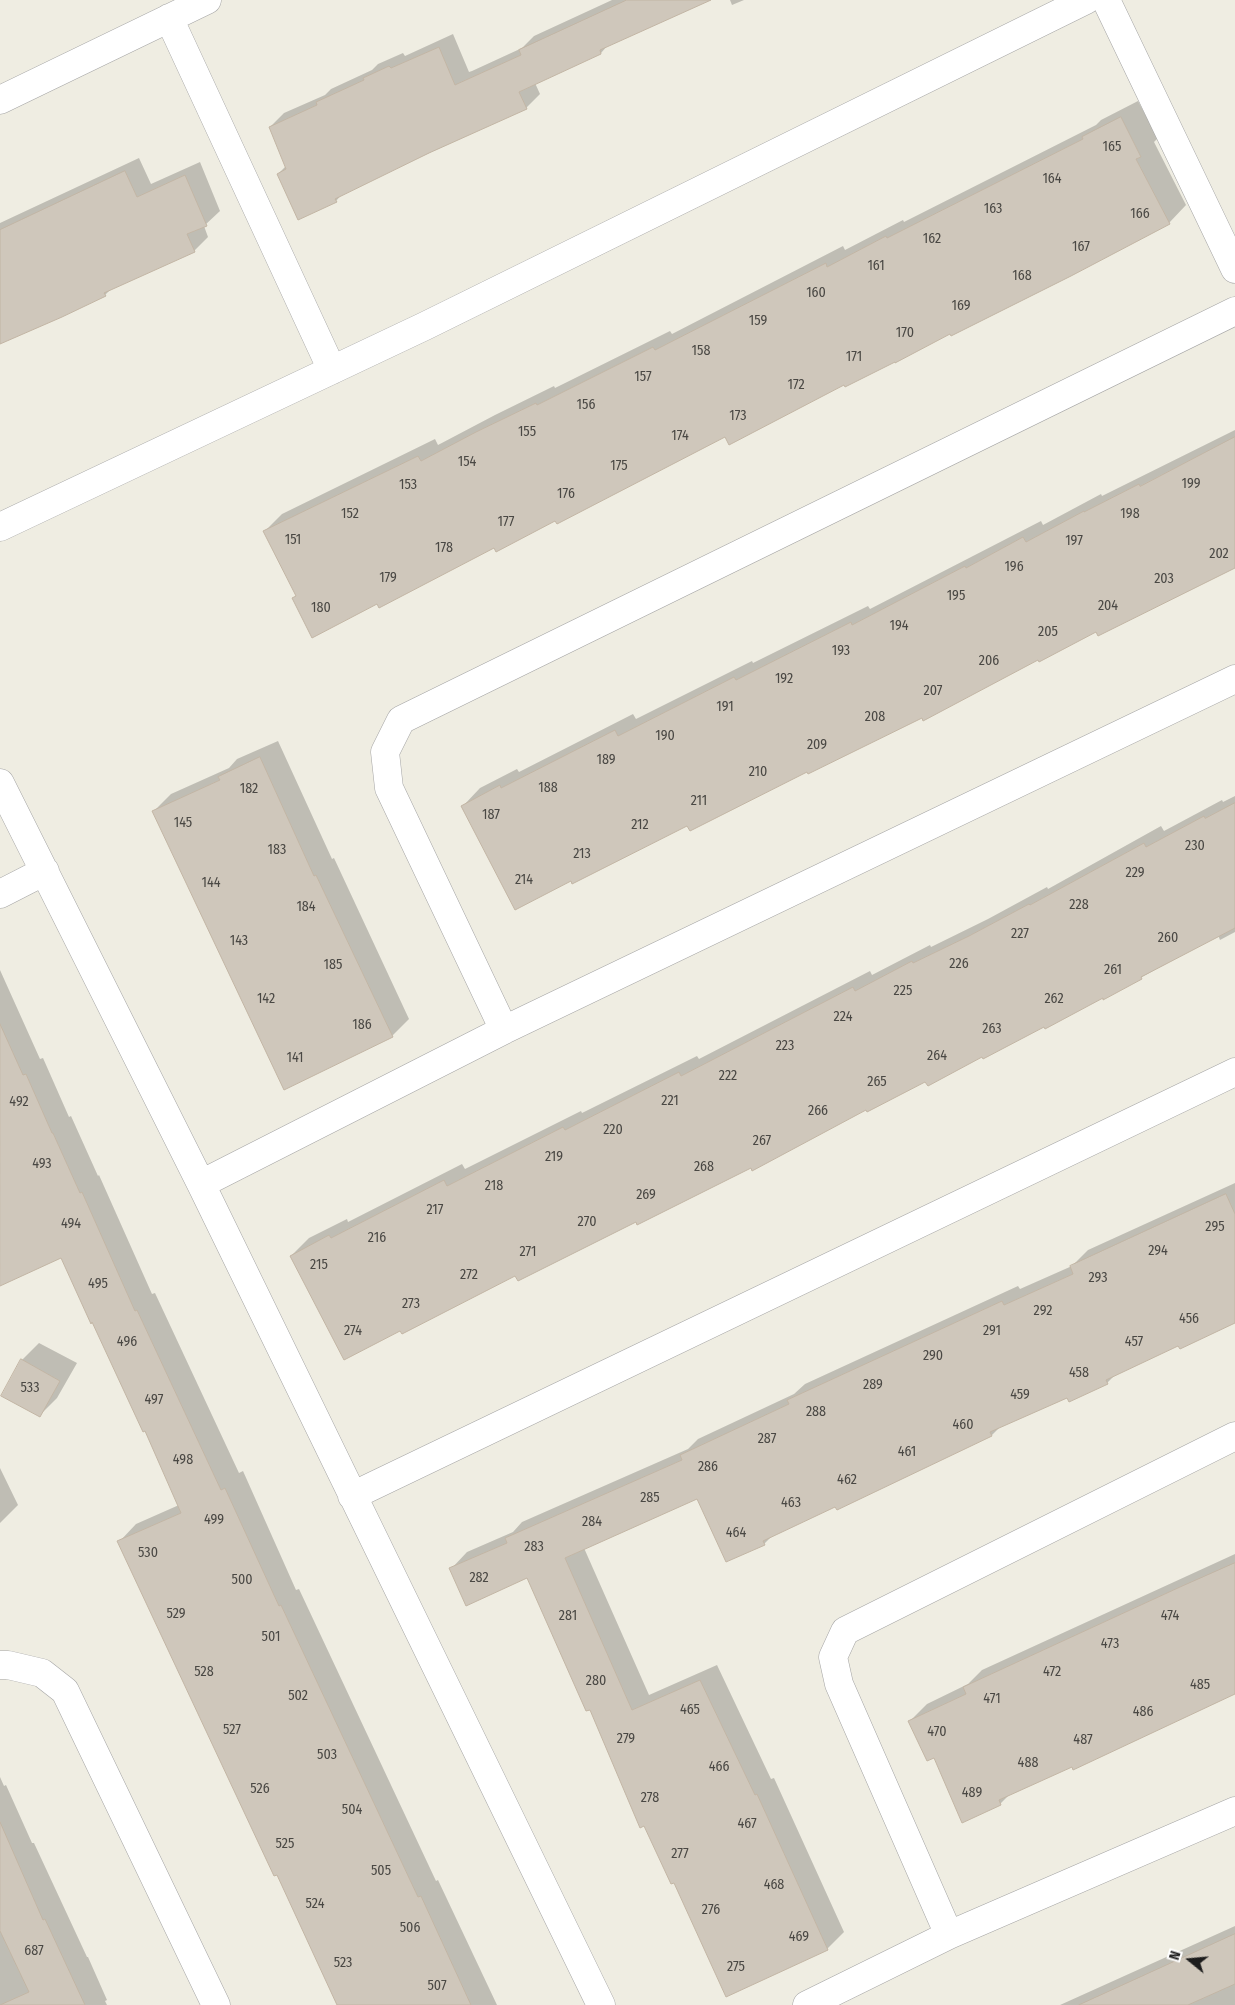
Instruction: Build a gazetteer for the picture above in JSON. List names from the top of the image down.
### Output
{
  "house_numbers": [
    "165",
    "164",
    "163",
    "166",
    "162",
    "167",
    "161",
    "168",
    "160",
    "169",
    "159",
    "170",
    "158",
    "171",
    "157",
    "172",
    "156",
    "173",
    "155",
    "174",
    "154",
    "175",
    "199",
    "153",
    "176",
    "152",
    "198",
    "177",
    "151",
    "197",
    "178",
    "202",
    "196",
    "179",
    "203",
    "195",
    "204",
    "180",
    "194",
    "205",
    "193",
    "206",
    "192",
    "207",
    "191",
    "208",
    "190",
    "209",
    "189",
    "210",
    "188",
    "182",
    "211",
    "187",
    "145",
    "212",
    "230",
    "183",
    "213",
    "229",
    "214",
    "144",
    "228",
    "184",
    "227",
    "260",
    "143",
    "226",
    "185",
    "261",
    "225",
    "142",
    "262",
    "224",
    "186",
    "263",
    "223",
    "264",
    "141",
    "222",
    "265",
    "221",
    "492",
    "266",
    "220",
    "267",
    "219",
    "493",
    "268",
    "218",
    "269",
    "217",
    "270",
    "494",
    "295",
    "216",
    "294",
    "271",
    "215",
    "272",
    "293",
    "495",
    "273",
    "292",
    "456",
    "274",
    "291",
    "496",
    "457",
    "290",
    "458",
    "289",
    "533",
    "459",
    "497",
    "288",
    "460",
    "287",
    "461",
    "498",
    "286",
    "462",
    "285",
    "463",
    "499",
    "284",
    "464",
    "283",
    "530",
    "282",
    "500",
    "529",
    "281",
    "474",
    "501",
    "473",
    "528",
    "472",
    "280",
    "485",
    "502",
    "471",
    "465",
    "486",
    "527",
    "470",
    "279",
    "487",
    "503",
    "488",
    "466",
    "526",
    "489",
    "278",
    "504",
    "467",
    "525",
    "277",
    "505",
    "468",
    "524",
    "276",
    "506",
    "469",
    "687",
    "523",
    "275",
    "507"
  ],
  "north": "left"
}
